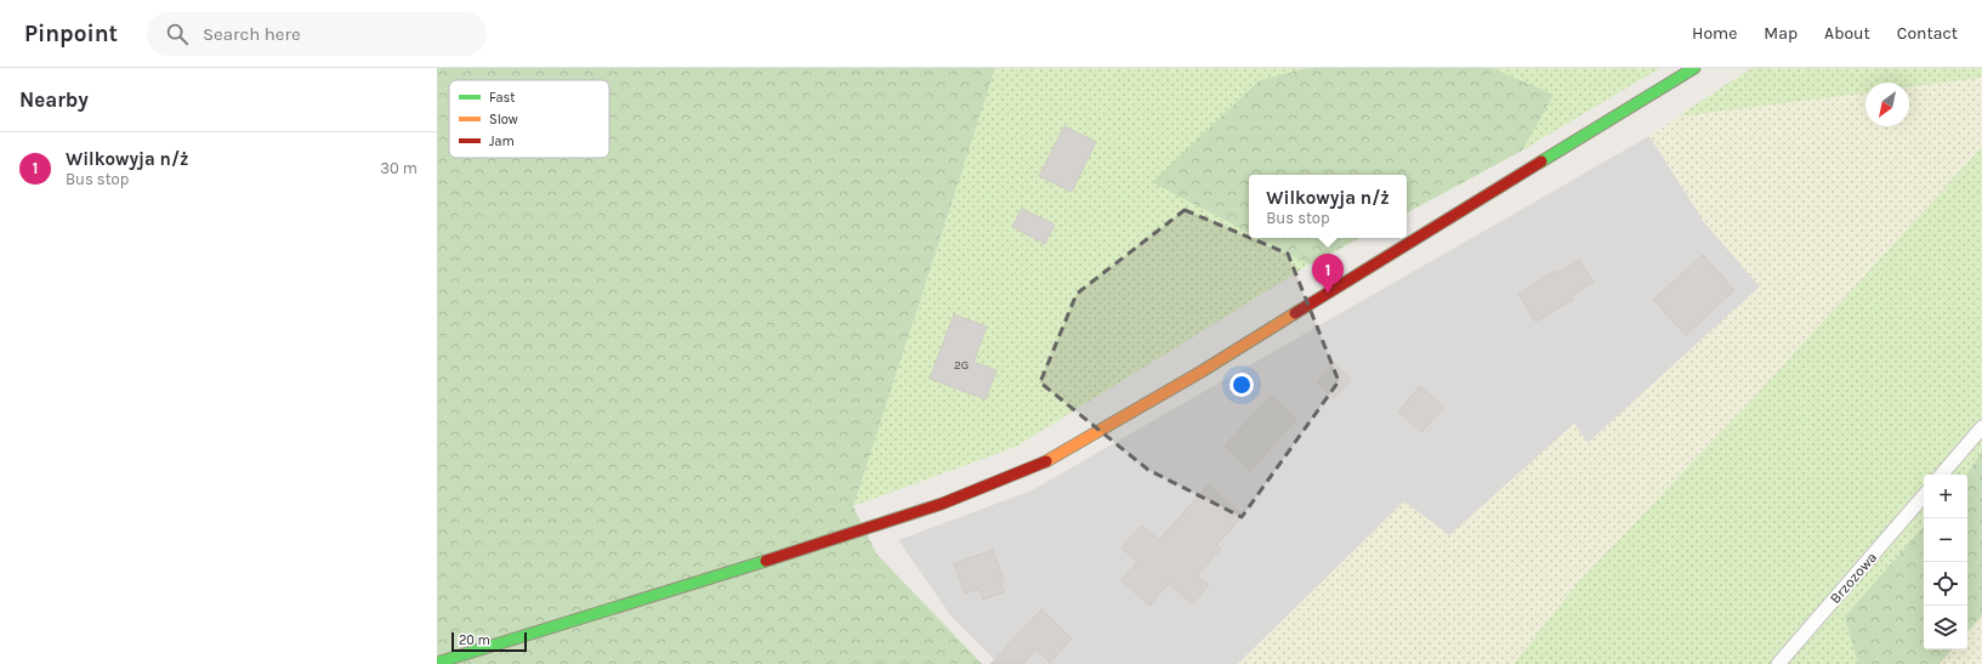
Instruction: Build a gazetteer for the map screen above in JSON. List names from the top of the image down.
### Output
{
  "streets": {
    "lane": ["Brzozowa"]
  },
  "house_numbers": ["2G"],
  "legend": ["Fast", "Slow", "Jam"],
  "scale_bar": "20 m",
  "north": "bottom left",
  "page": {
    "header": "Pinpoint",
    "search": "Search here",
    "nav": [
      "Home",
      "Map",
      "About",
      "Contact"
    ],
    "heading": "Nearby",
    "list": [
      {
        "mark": "1",
        "name": "Wilkowyja n/ż",
        "note": "Bus stop",
        "value": "30 m"
      }
    ],
    "popup": ["Wilkowyja n/ż", "Bus stop"],
    "pins": "1",
    "map_buttons": ["+", "−"],
    "scale": "20 m"
  }
}
